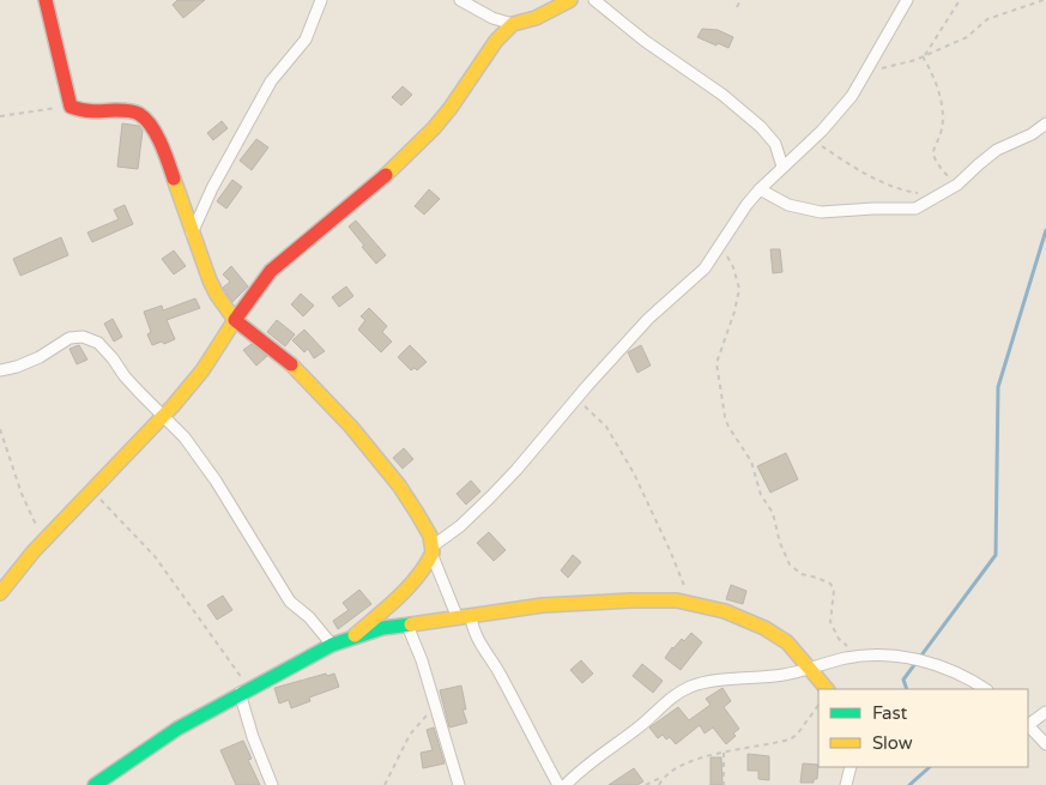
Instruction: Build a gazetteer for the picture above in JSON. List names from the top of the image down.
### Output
{
  "legend": ["Fast", "Slow"]
}
